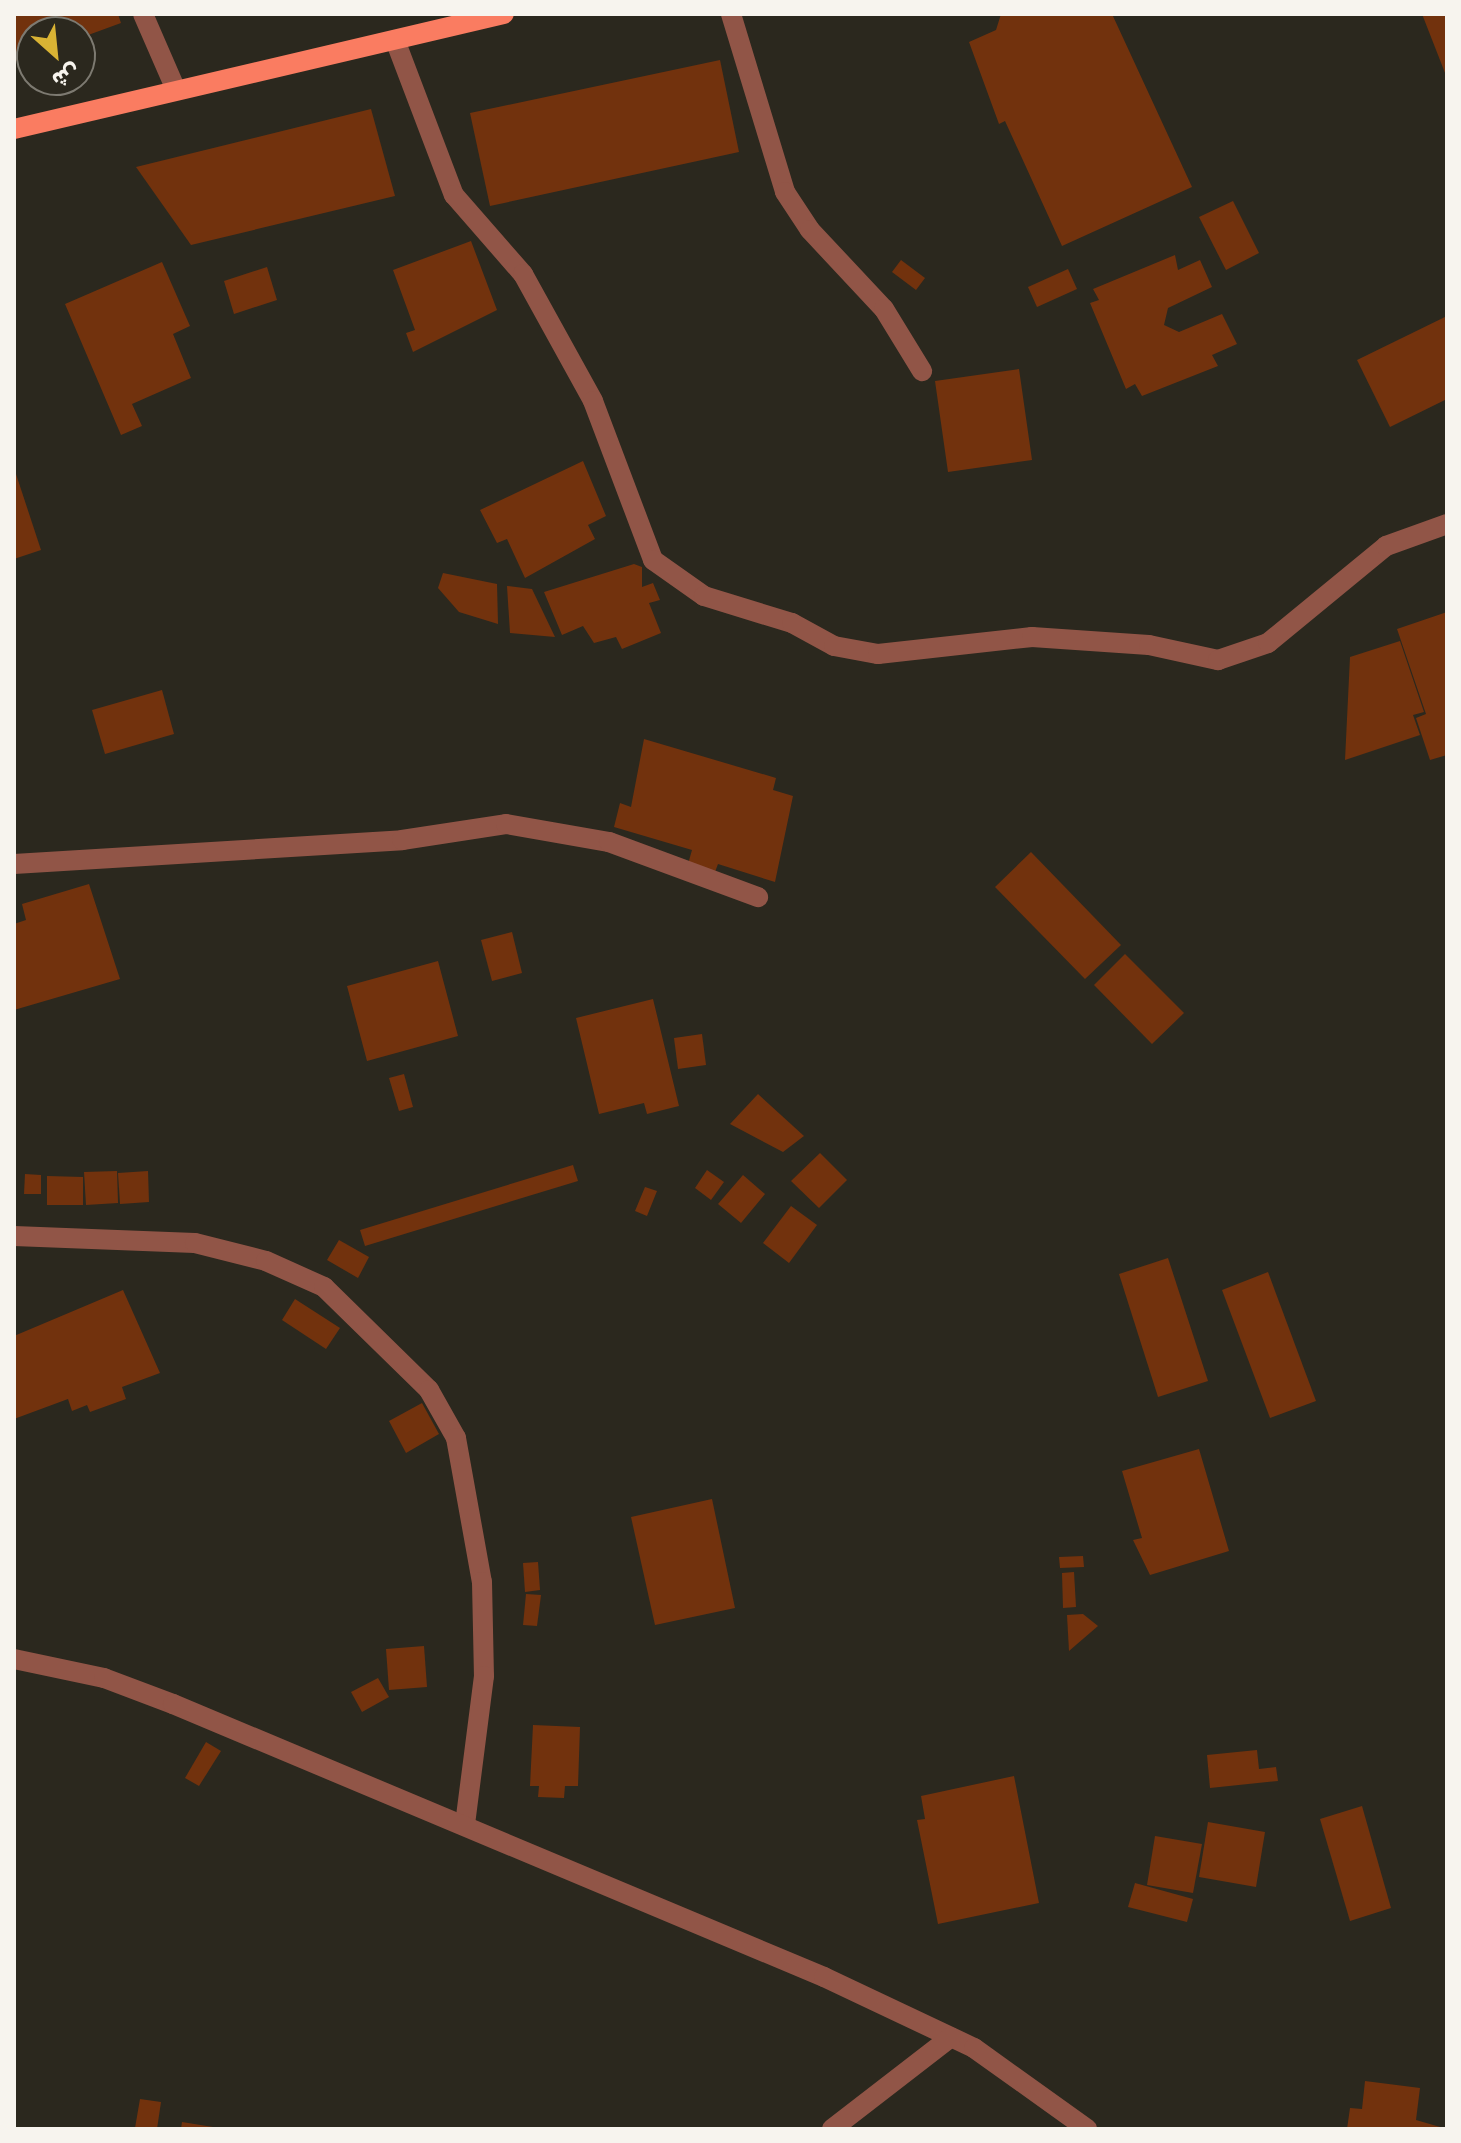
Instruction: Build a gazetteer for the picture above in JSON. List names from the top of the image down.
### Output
{
  "north": "bottom right"
}
